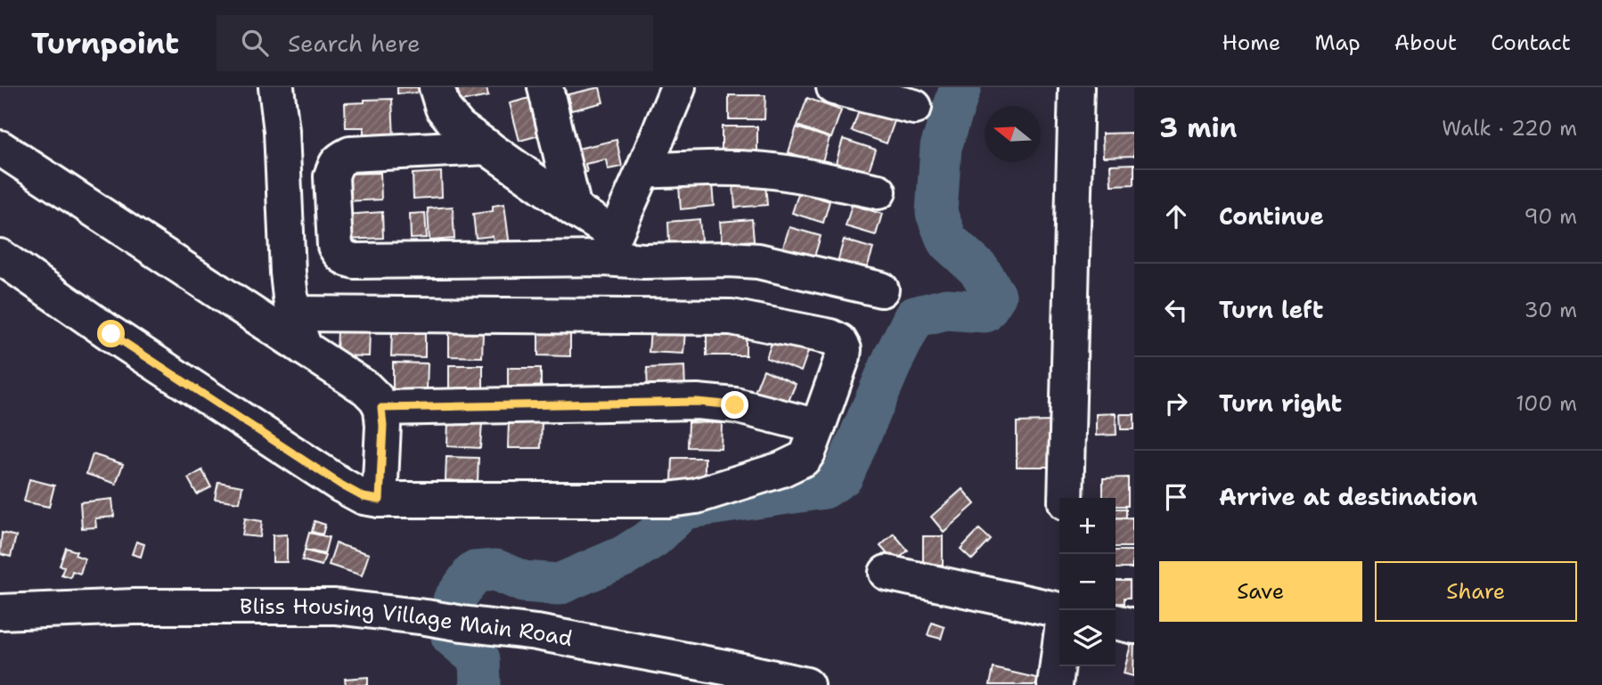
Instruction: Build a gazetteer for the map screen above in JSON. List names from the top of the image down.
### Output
{
  "streets": {
    "street": ["Bliss Housing Village Main Road"]
  },
  "north": "left",
  "page": {
    "header": "Turnpoint",
    "search": "Search here",
    "nav": [
      "Home",
      "Map",
      "About",
      "Contact"
    ],
    "heading": ["3 min", "Walk · 220 m"],
    "list": [
      ["Continue", "90 m"],
      ["Turn left", "30 m"],
      ["Turn right", "100 m"],
      "Arrive at destination"
    ],
    "map_buttons": ["+", "−"],
    "buttons": ["Save", "Share"]
  }
}
